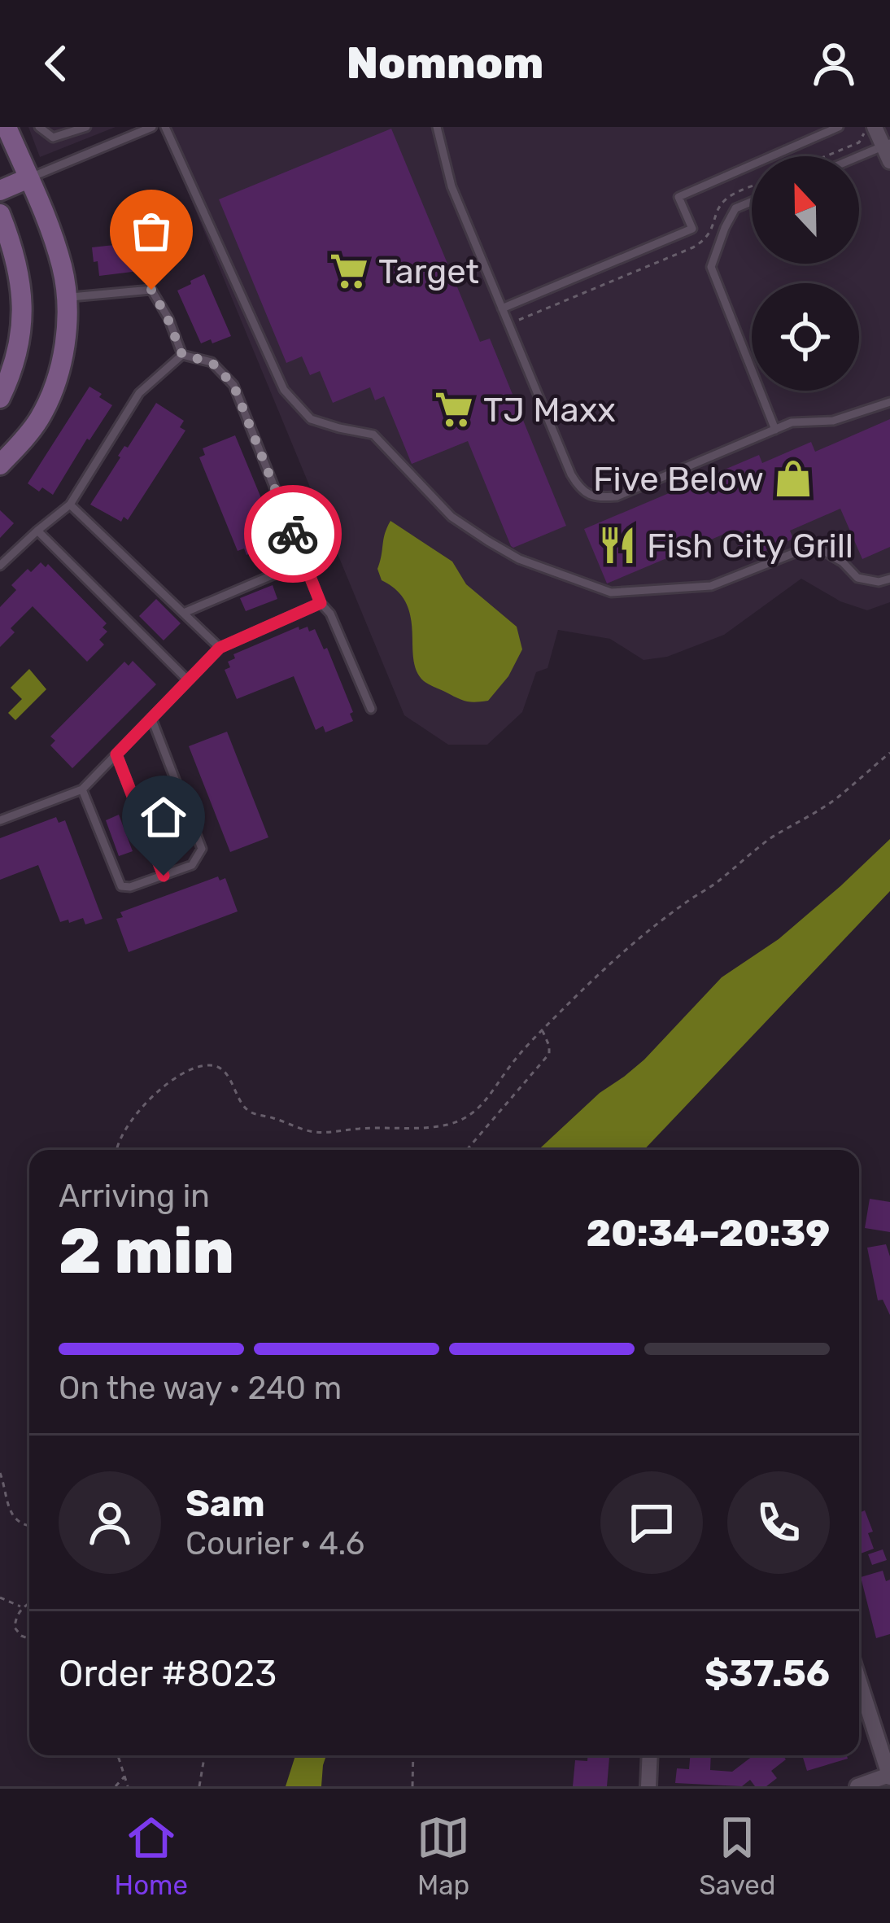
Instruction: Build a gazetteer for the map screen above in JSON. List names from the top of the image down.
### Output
{
  "places": {
    "supermarket": ["Target", "TJ Maxx"],
    "shop": ["Five Below"],
    "restaurant": ["Fish City Grill"]
  },
  "north": "top",
  "page": {
    "header": "Nomnom",
    "heading": ["2 min", "Arriving in", "20:34–20:39"],
    "panel": [
      "Sam",
      "Courier · 4.6",
      "Order #8023",
      "$37.56"
    ],
    "bar": "On the way · 240 m",
    "tabs": ["Home", "Map", "Saved"]
  }
}
